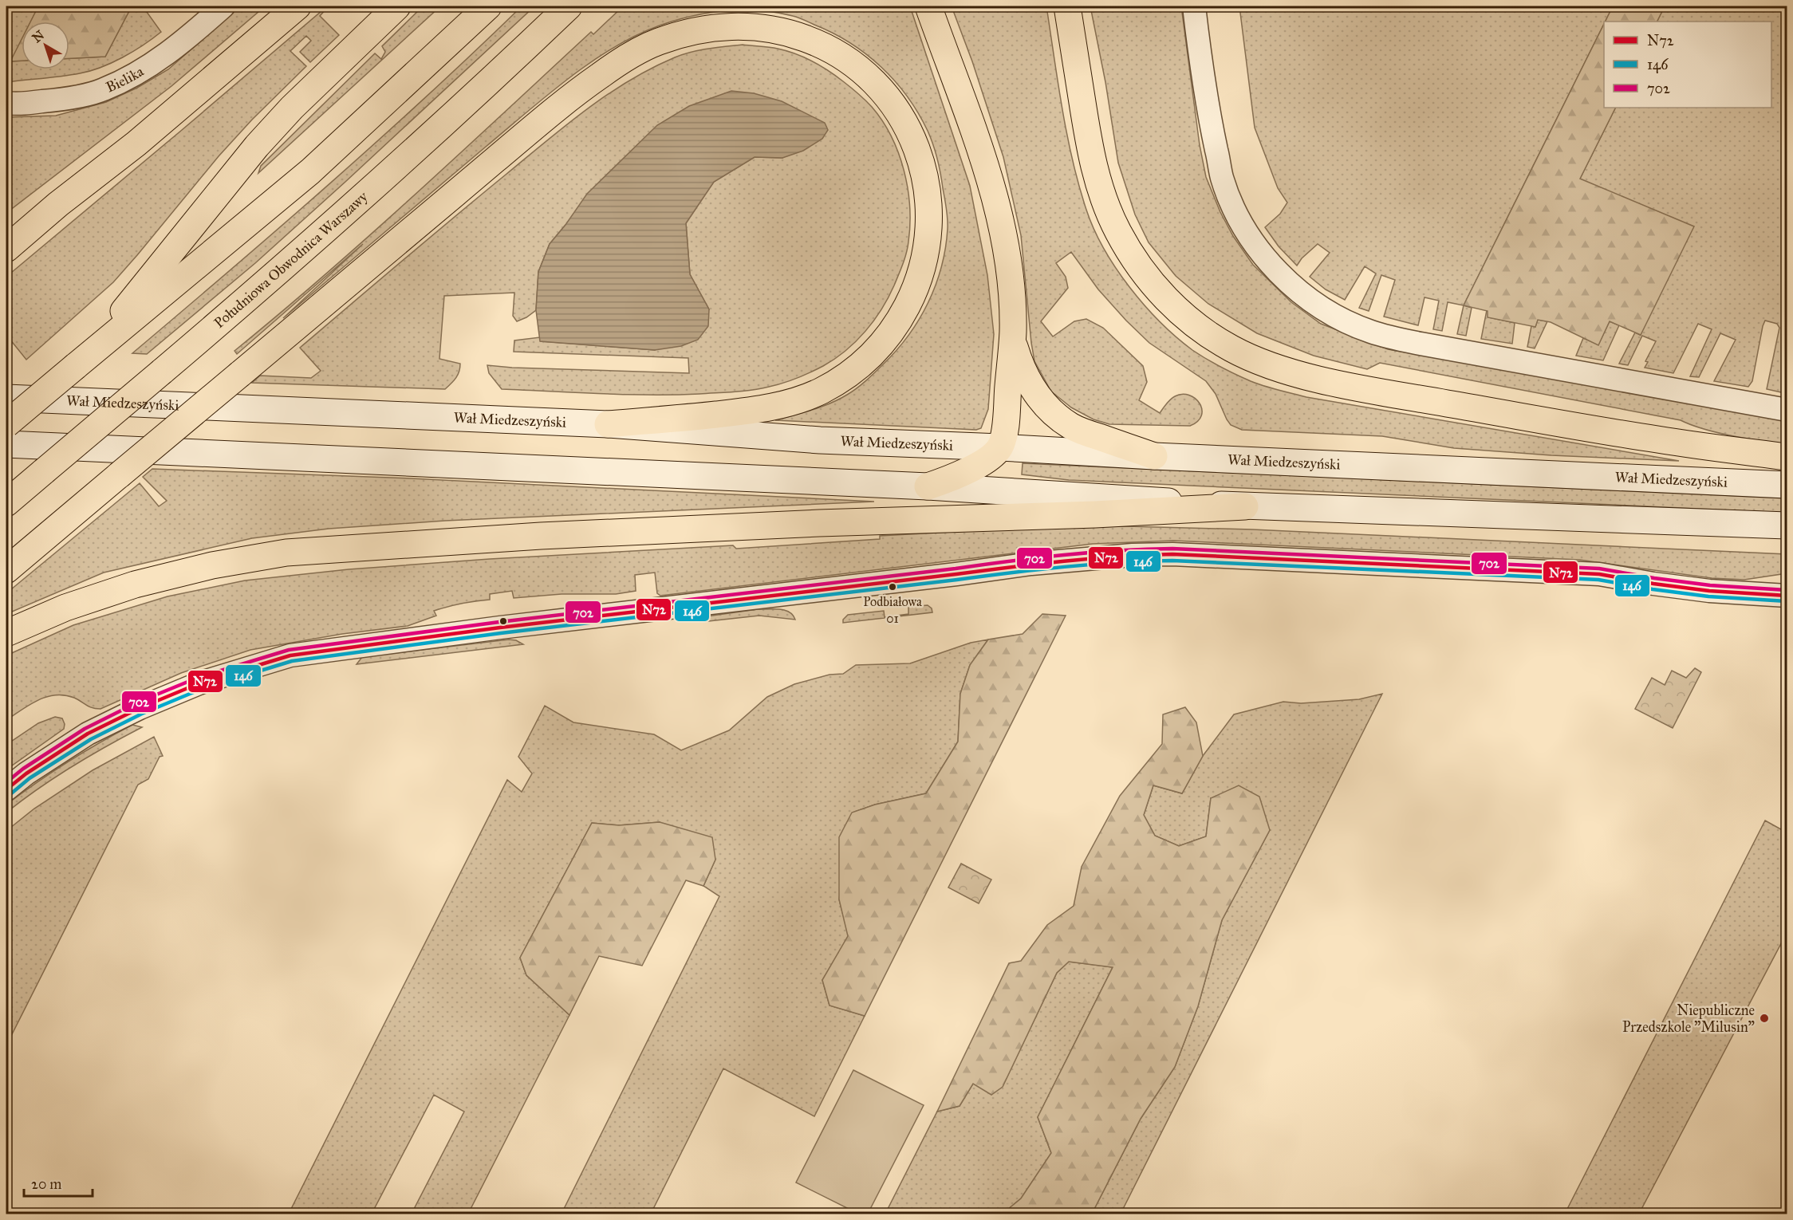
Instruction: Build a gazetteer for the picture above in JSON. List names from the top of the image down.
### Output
{
  "streets": {
    "highway": ["Południowa Obwodnica Warszawy"],
    "main road": ["Wał Miedzeszyński"],
    "street": ["Bielika"]
  },
  "places": ["Podbiałowa 01", "Niepubliczne Przedszkole \"Milusin\""],
  "lines": ["transit line 702", "transit line N72", "transit line 146"],
  "legend": ["N72", "146", "702"],
  "scale_bar": "20 m",
  "north": "top left"
}
